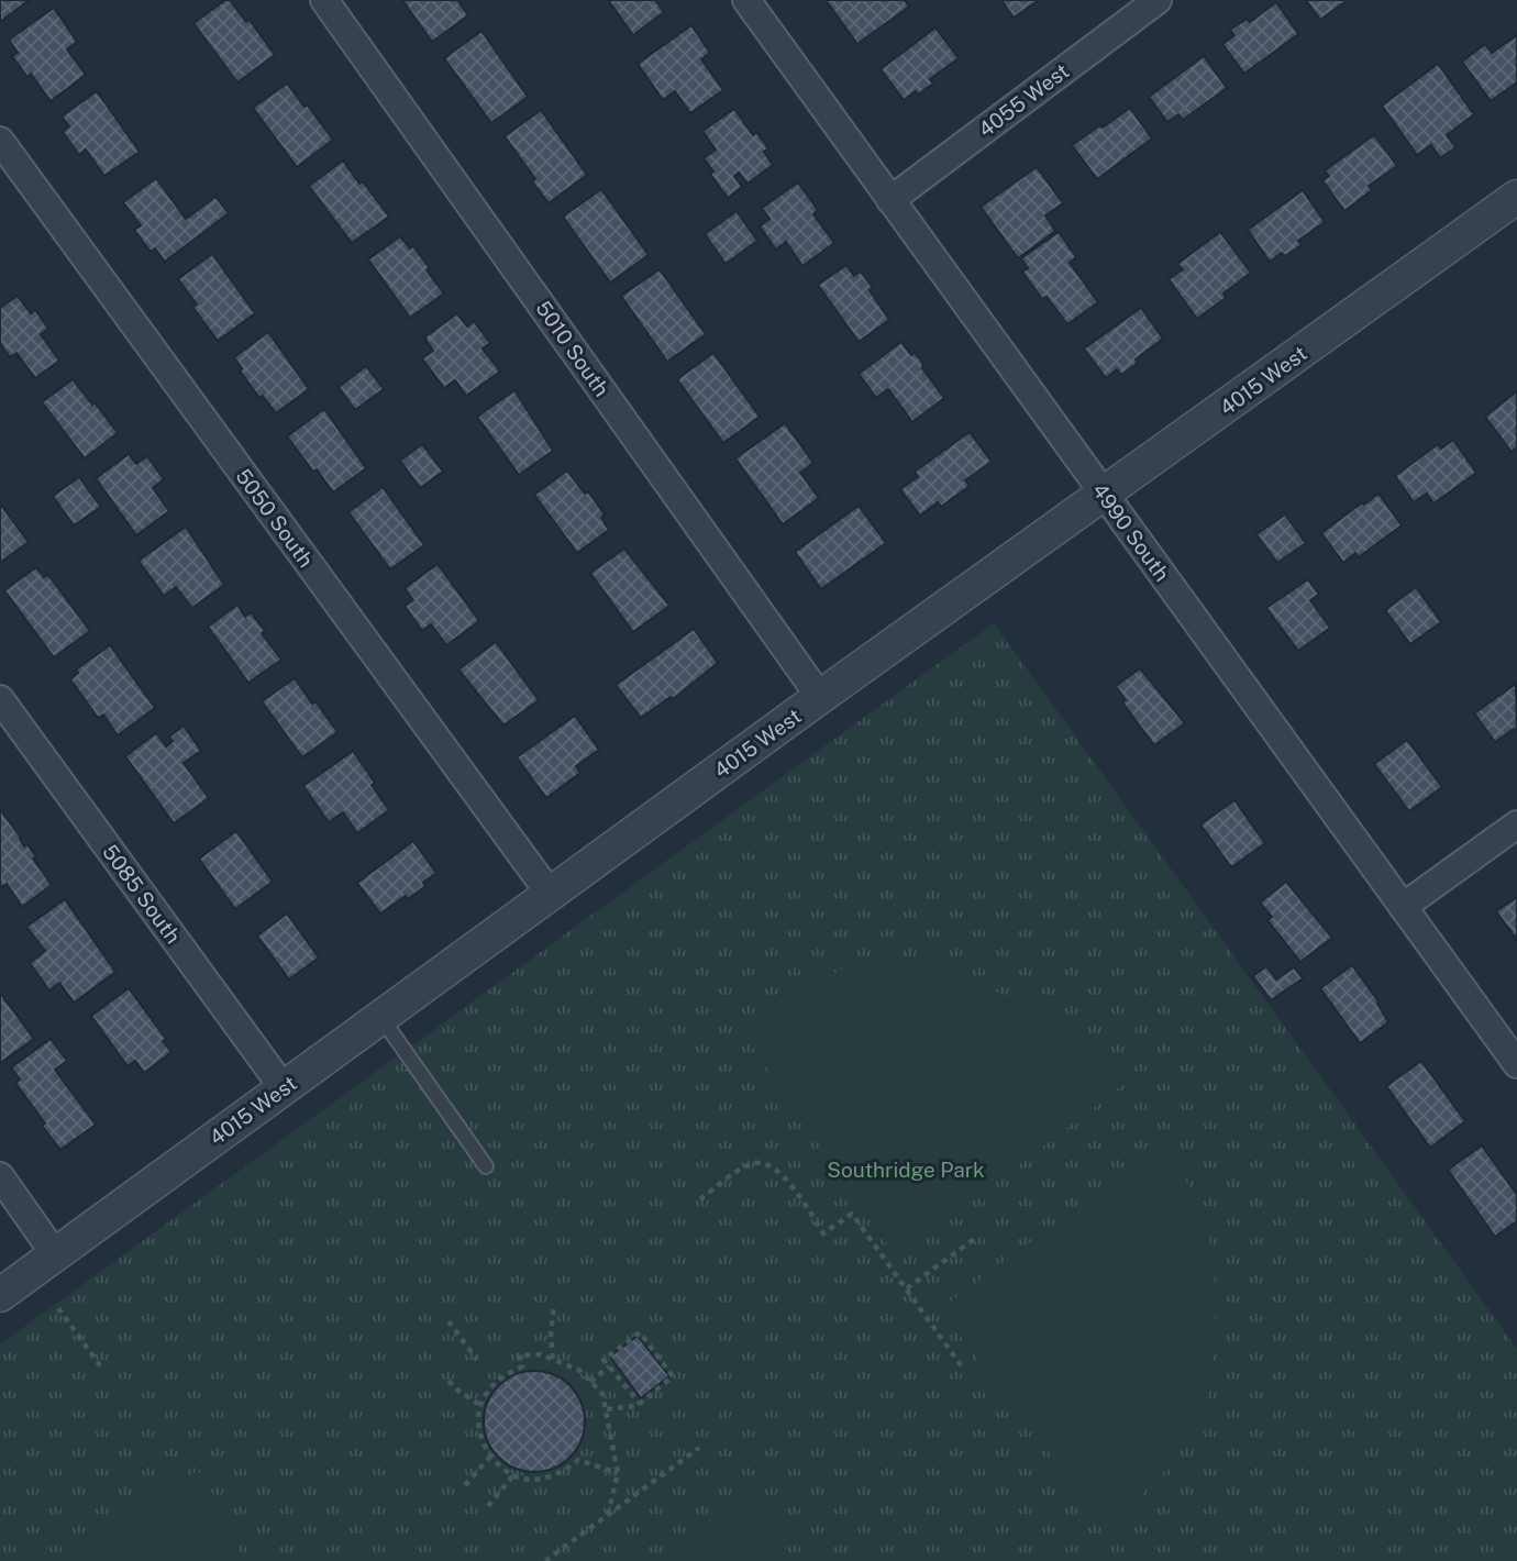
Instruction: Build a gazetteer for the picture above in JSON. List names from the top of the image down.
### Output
{
  "streets": {
    "street": [
      "4055 West",
      "5010 South",
      "4015 West",
      "5050 South",
      "4990 South",
      "5085 South"
    ]
  },
  "crossings": [
    ["4055 West", "4990 South"],
    ["5010 South", "4015 West"],
    ["4015 West", "5050 South"],
    ["4015 West", "4990 South"],
    ["4015 West", "5085 South"]
  ],
  "parks": ["Southridge Park"]
}
